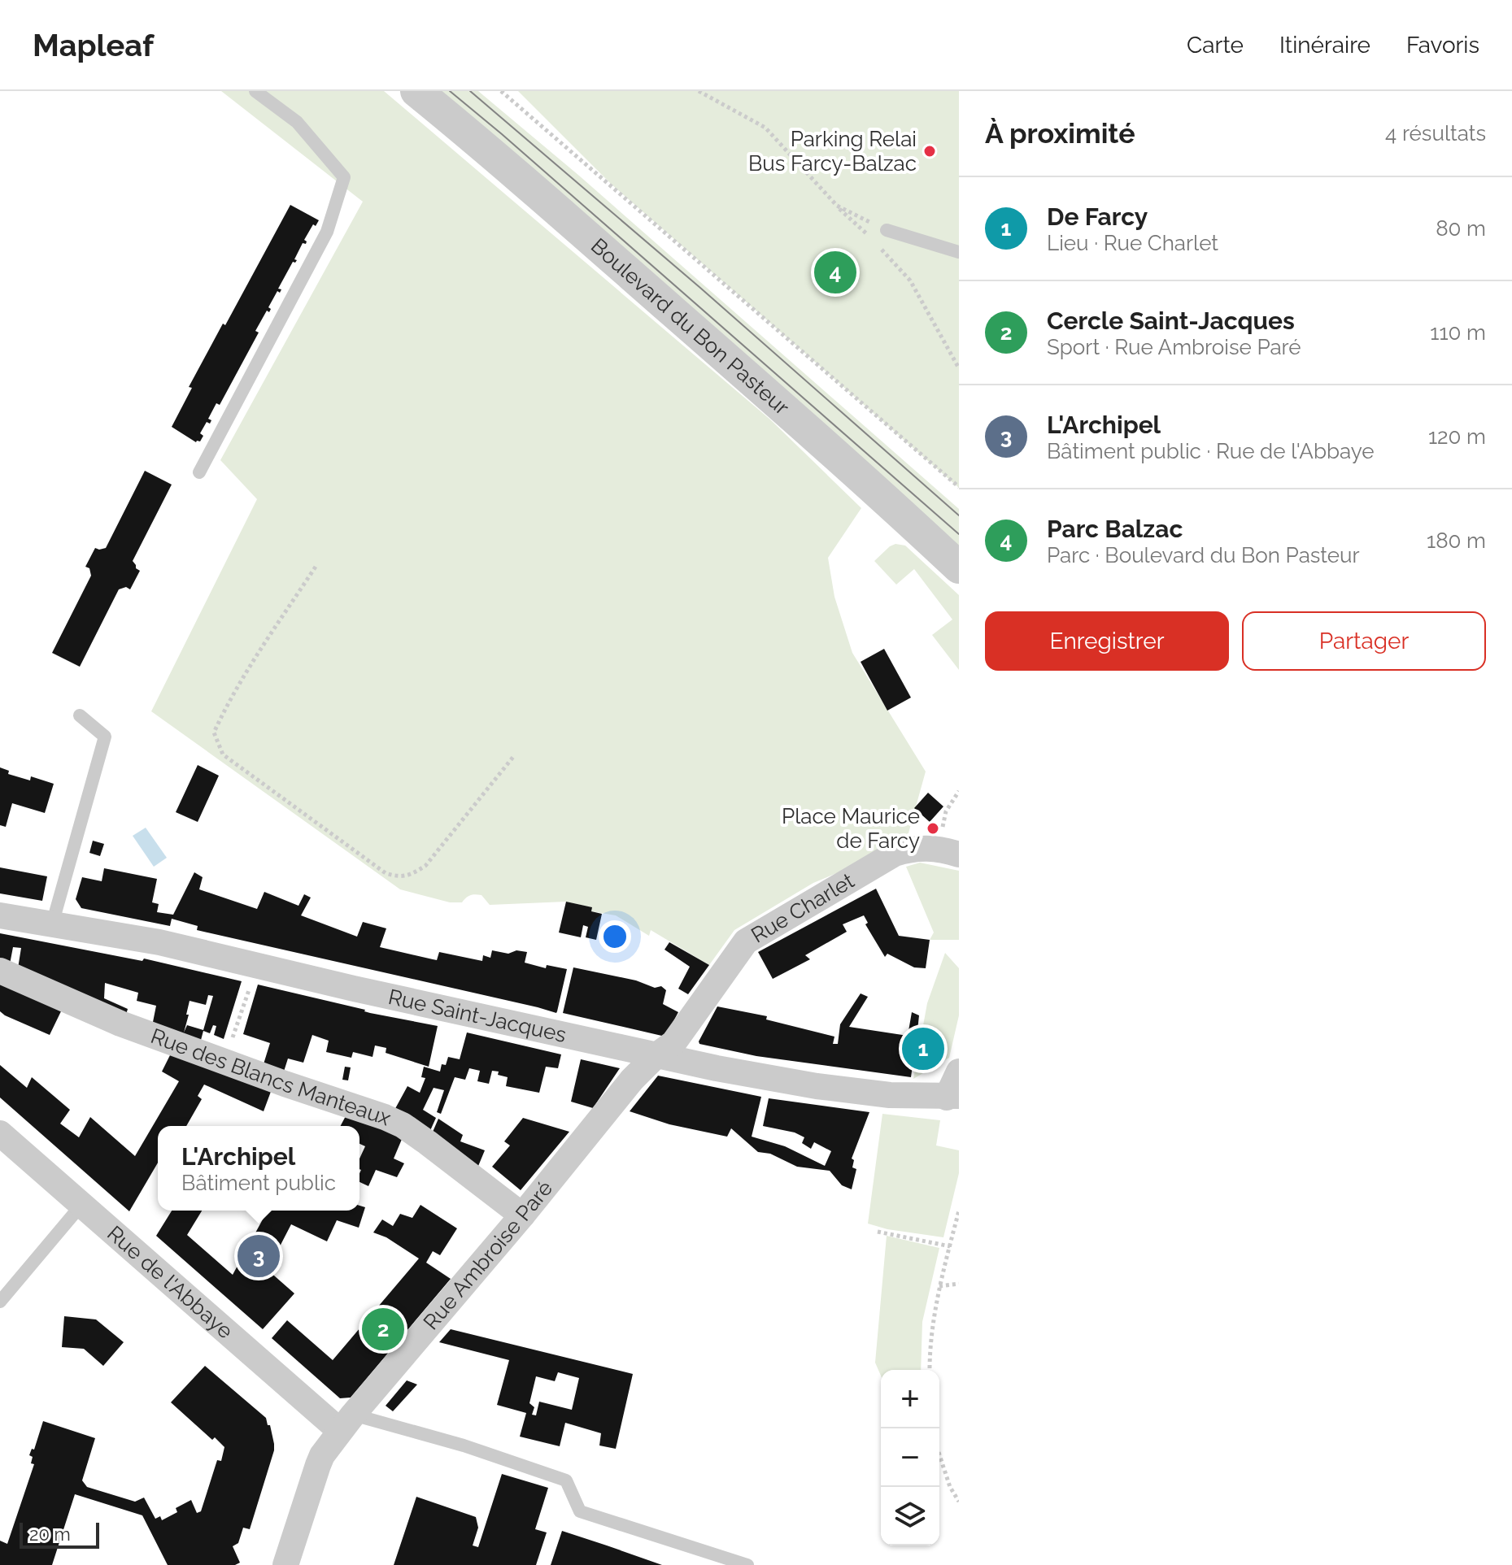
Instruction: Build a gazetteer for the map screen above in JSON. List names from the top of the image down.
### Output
{
  "streets": {
    "street": [
      "Boulevard du Bon Pasteur",
      "Rue Charlet",
      "Rue Saint-Jacques",
      "Rue des Blancs Manteaux",
      "Rue Ambroise Paré",
      "Rue de l'Abbaye"
    ]
  },
  "crossings": [
    ["Rue Charlet", "Rue Saint-Jacques"],
    ["Rue Charlet", "Rue Ambroise Paré"],
    ["Rue Saint-Jacques", "Rue Ambroise Paré"],
    ["Rue des Blancs Manteaux", "Rue Ambroise Paré"],
    ["Rue Ambroise Paré", "Rue de l'Abbaye"]
  ],
  "places": ["Parking Relai Bus Farcy-Balzac", "Place Maurice de Farcy"],
  "scale_bar": "20 m",
  "page": {
    "header": "Mapleaf",
    "nav": ["Carte", "Itinéraire", "Favoris"],
    "heading": ["À proximité", "4 résultats"],
    "list": [
      {
        "mark": "1",
        "name": "De Farcy",
        "note": "Lieu · Rue Charlet",
        "value": "80 m"
      },
      {
        "mark": "2",
        "name": "Cercle Saint-Jacques",
        "note": "Sport · Rue Ambroise Paré",
        "value": "110 m"
      },
      {
        "mark": "3",
        "name": "L'Archipel",
        "note": "Bâtiment public · Rue de l'Abbaye",
        "value": "120 m"
      },
      {
        "mark": "4",
        "name": "Parc Balzac",
        "note": "Parc · Boulevard du Bon Pasteur",
        "value": "180 m"
      }
    ],
    "pins": [
      "4",
      "1",
      "3",
      "2"
    ],
    "buttons": ["Enregistrer", "Partager"],
    "popup": ["L'Archipel", "Bâtiment public"],
    "map_buttons": ["+", "−"],
    "scale": "20 m"
  }
}
